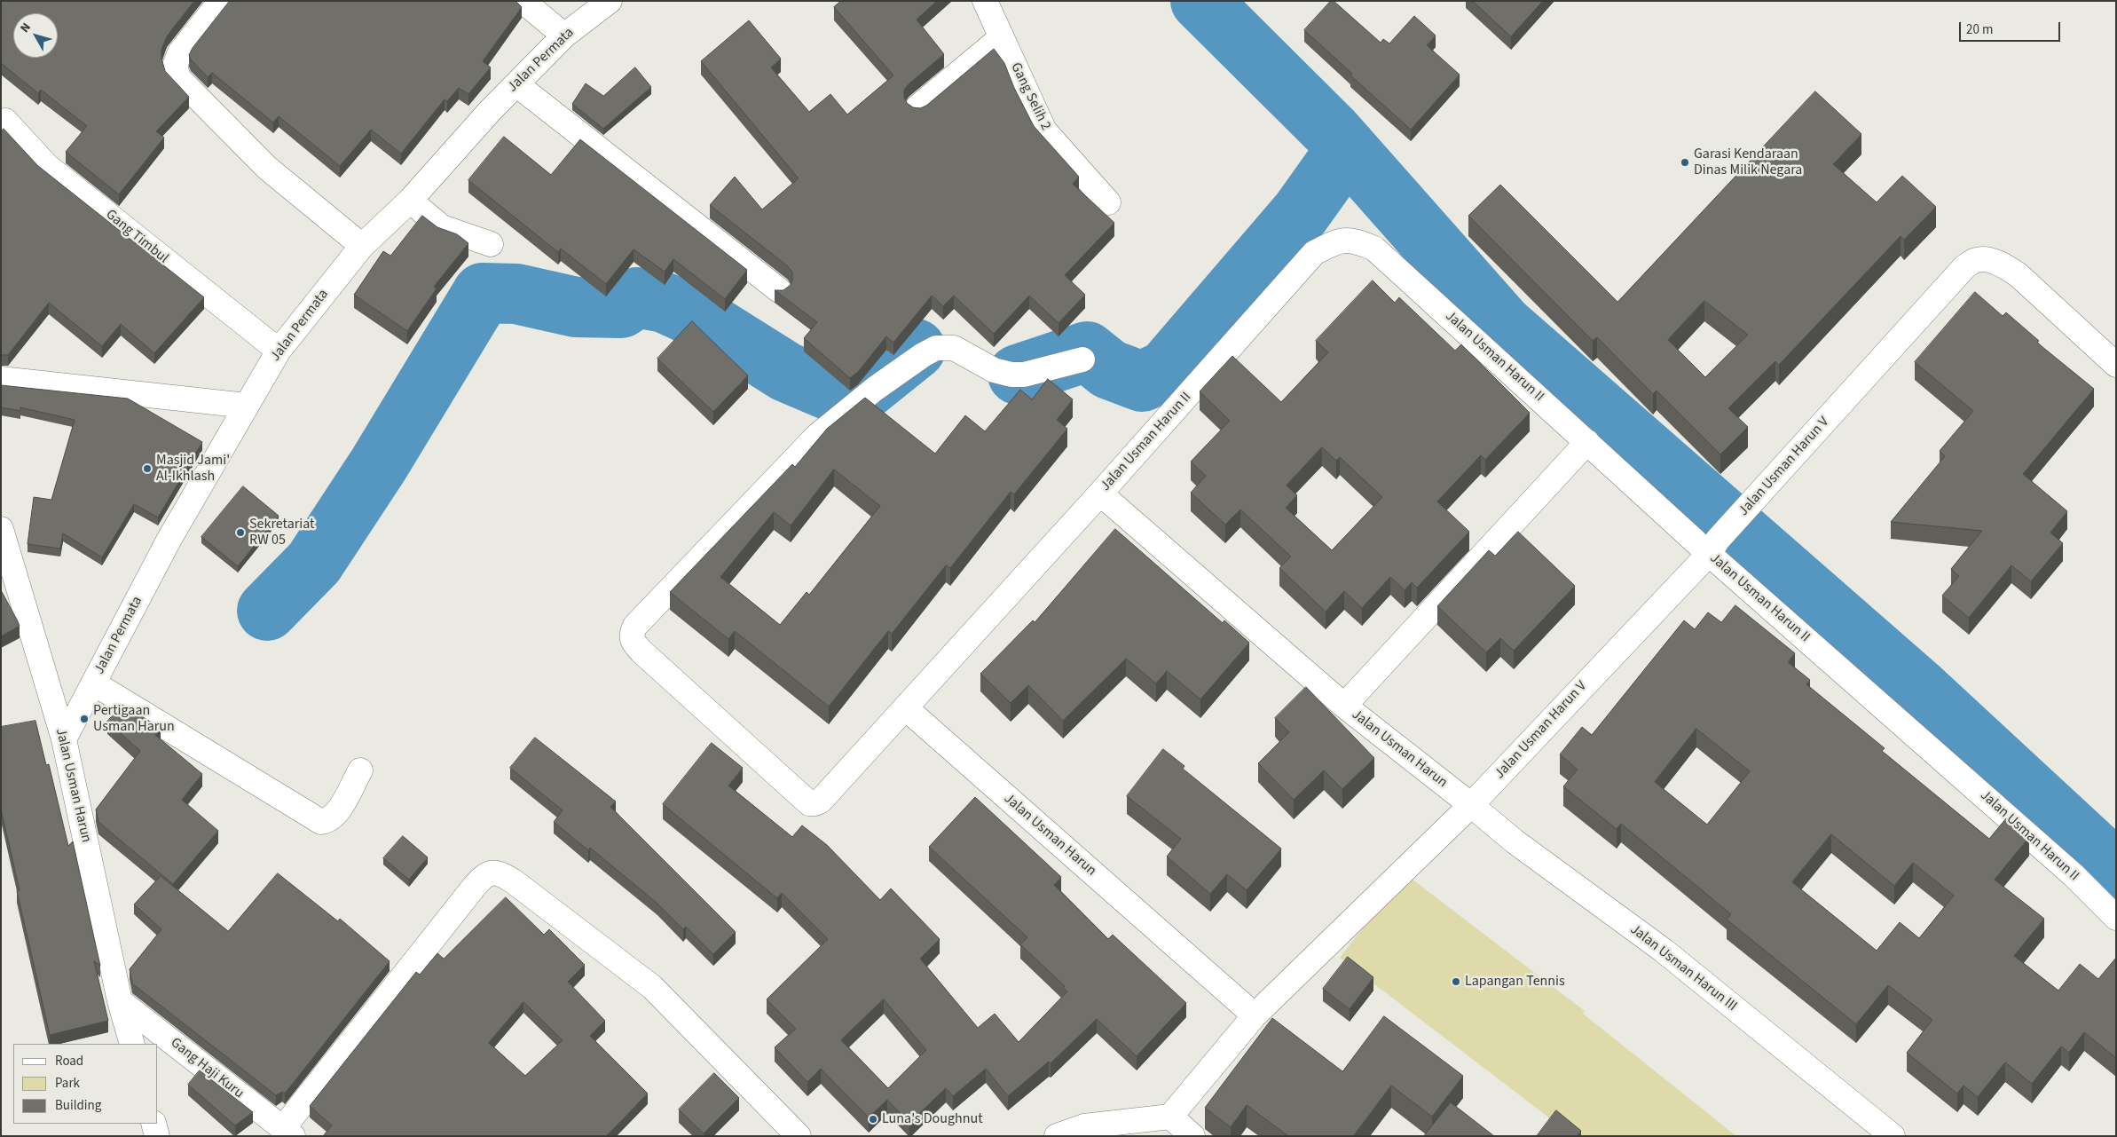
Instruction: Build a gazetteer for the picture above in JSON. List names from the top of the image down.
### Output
{
  "streets": {
    "street": [
      "Jalan Permata",
      "Gang Selih 2",
      "Gang Timbul",
      "Jalan Usman Harun II",
      "Jalan Usman Harun V",
      "Jalan Usman Harun",
      "Jalan Usman Harun III",
      "Gang Haji Kuru"
    ]
  },
  "crossings": [
    ["Jalan Permata", "Gang Timbul"],
    ["Jalan Permata", "Jalan Usman Harun"],
    ["Jalan Usman Harun II", "Jalan Usman Harun V"],
    ["Jalan Usman Harun II", "Jalan Usman Harun"],
    ["Jalan Usman Harun V", "Jalan Usman Harun"],
    ["Jalan Usman Harun V", "Jalan Usman Harun III"],
    ["Jalan Usman Harun", "Jalan Usman Harun III"],
    ["Jalan Usman Harun", "Gang Haji Kuru"]
  ],
  "places": [
    "Garasi Kendaraan Dinas Milik Negara",
    "Masjid Jami' Al-Ikhlash",
    "Sekretariat RW 05",
    "Pertigaan Usman Harun",
    "Lapangan Tennis",
    "Luna's Doughnut"
  ],
  "legend": ["Road", "Park", "Building"],
  "scale_bar": "20 m",
  "north": "top left"
}
